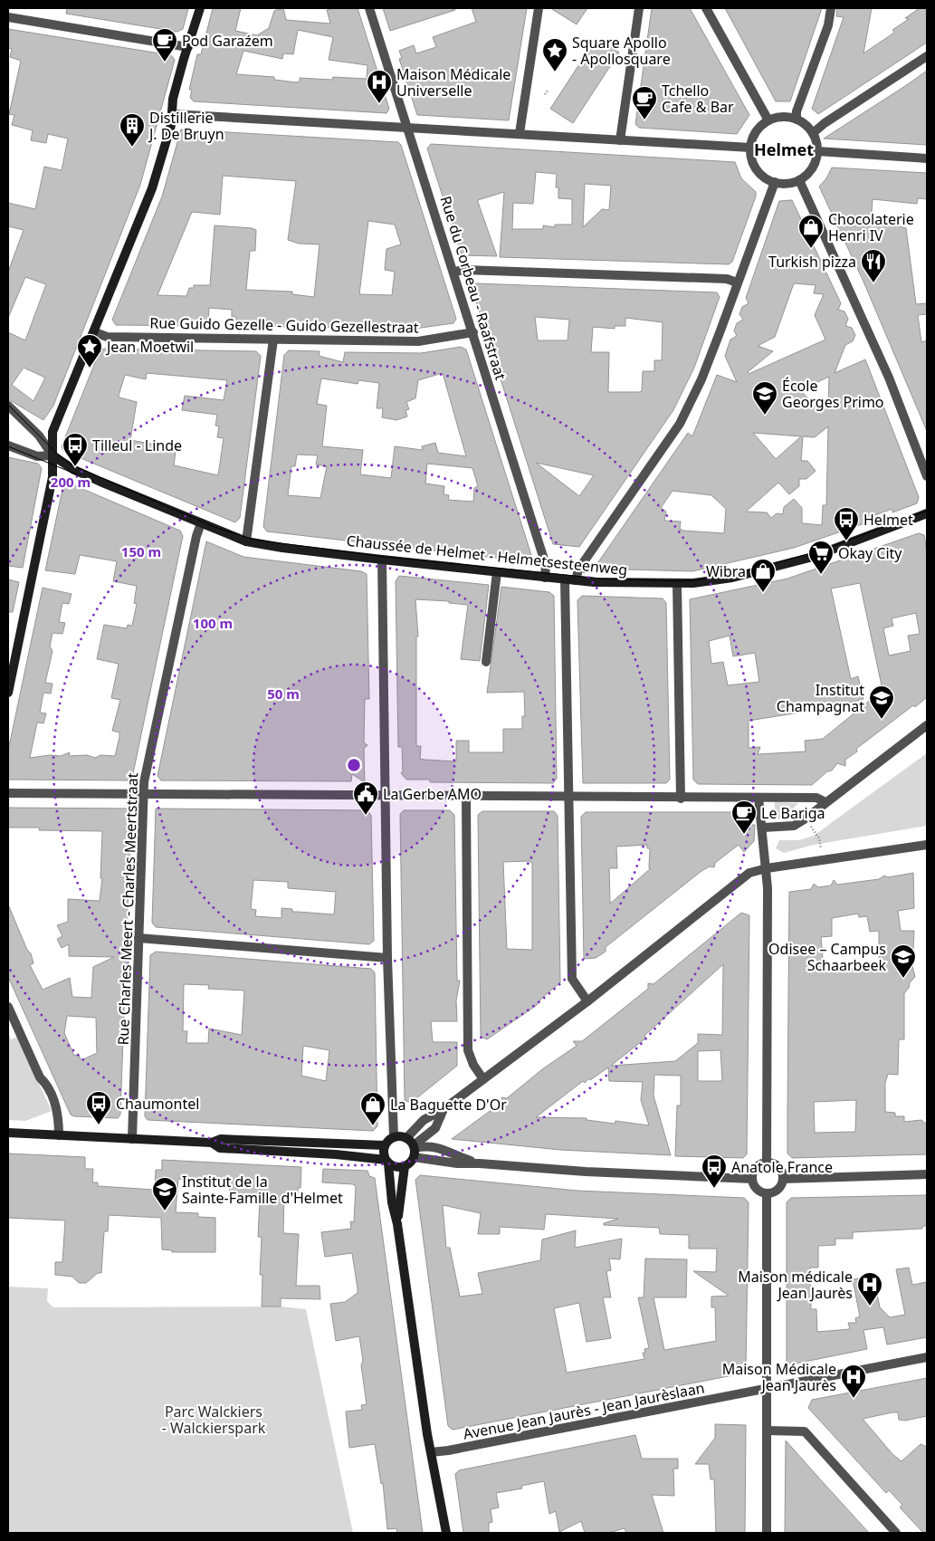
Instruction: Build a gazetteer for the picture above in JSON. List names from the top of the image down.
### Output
{
  "streets": {
    "street": [
      "Rue du Corbeau - Raafstraat",
      "Rue Guido Gezelle - Guido Gezellestraat",
      "Chaussée de Helmet - Helmetsesteenweg",
      "Rue Charles Meert - Charles Meertstraat",
      "Avenue Jean Jaurès - Jean Jaurèslaan"
    ]
  },
  "crossings": [
    ["Rue du Corbeau - Raafstraat", "Rue Guido Gezelle - Guido Gezellestraat"],
    ["Rue du Corbeau - Raafstraat", "Chaussée de Helmet - Helmetsesteenweg"],
    ["Chaussée de Helmet - Helmetsesteenweg", "Rue Charles Meert - Charles Meertstraat"]
  ],
  "districts": ["Helmet"],
  "parks": ["Parc Walckiers - Walckierspark"],
  "places": {
    "cafe": ["Pod Garaźem", "Tchello Cafe & Bar", "Le Bariga"],
    "place": ["Square Apollo - Apollosquare", "Jean Moetwil"],
    "hospital": ["Maison Médicale Universelle", "Maison médicale Jean Jaurès", "Maison Médicale Jean Jaurès"],
    "building": ["Distillerie J. De Bruyn"],
    "shop": ["Chocolaterie Henri IV", "Wibra", "La Baguette D'Or"],
    "restaurant": ["Turkish pizza"],
    "school or university": [
      "École Georges Primo",
      "Institut Champagnat",
      "Odisee – Campus Schaarbeek",
      "Institut de la Sainte-Famille d'Helmet"
    ],
    "bus stop": [
      "Tilleul - Linde",
      "Helmet",
      "Chaumontel",
      "Anatole France"
    ],
    "supermarket": ["Okay City"],
    "public building": ["La Gerbe AMO"]
  },
  "rings": [
    "200 m",
    "150 m",
    "100 m",
    "50 m"
  ]
}
